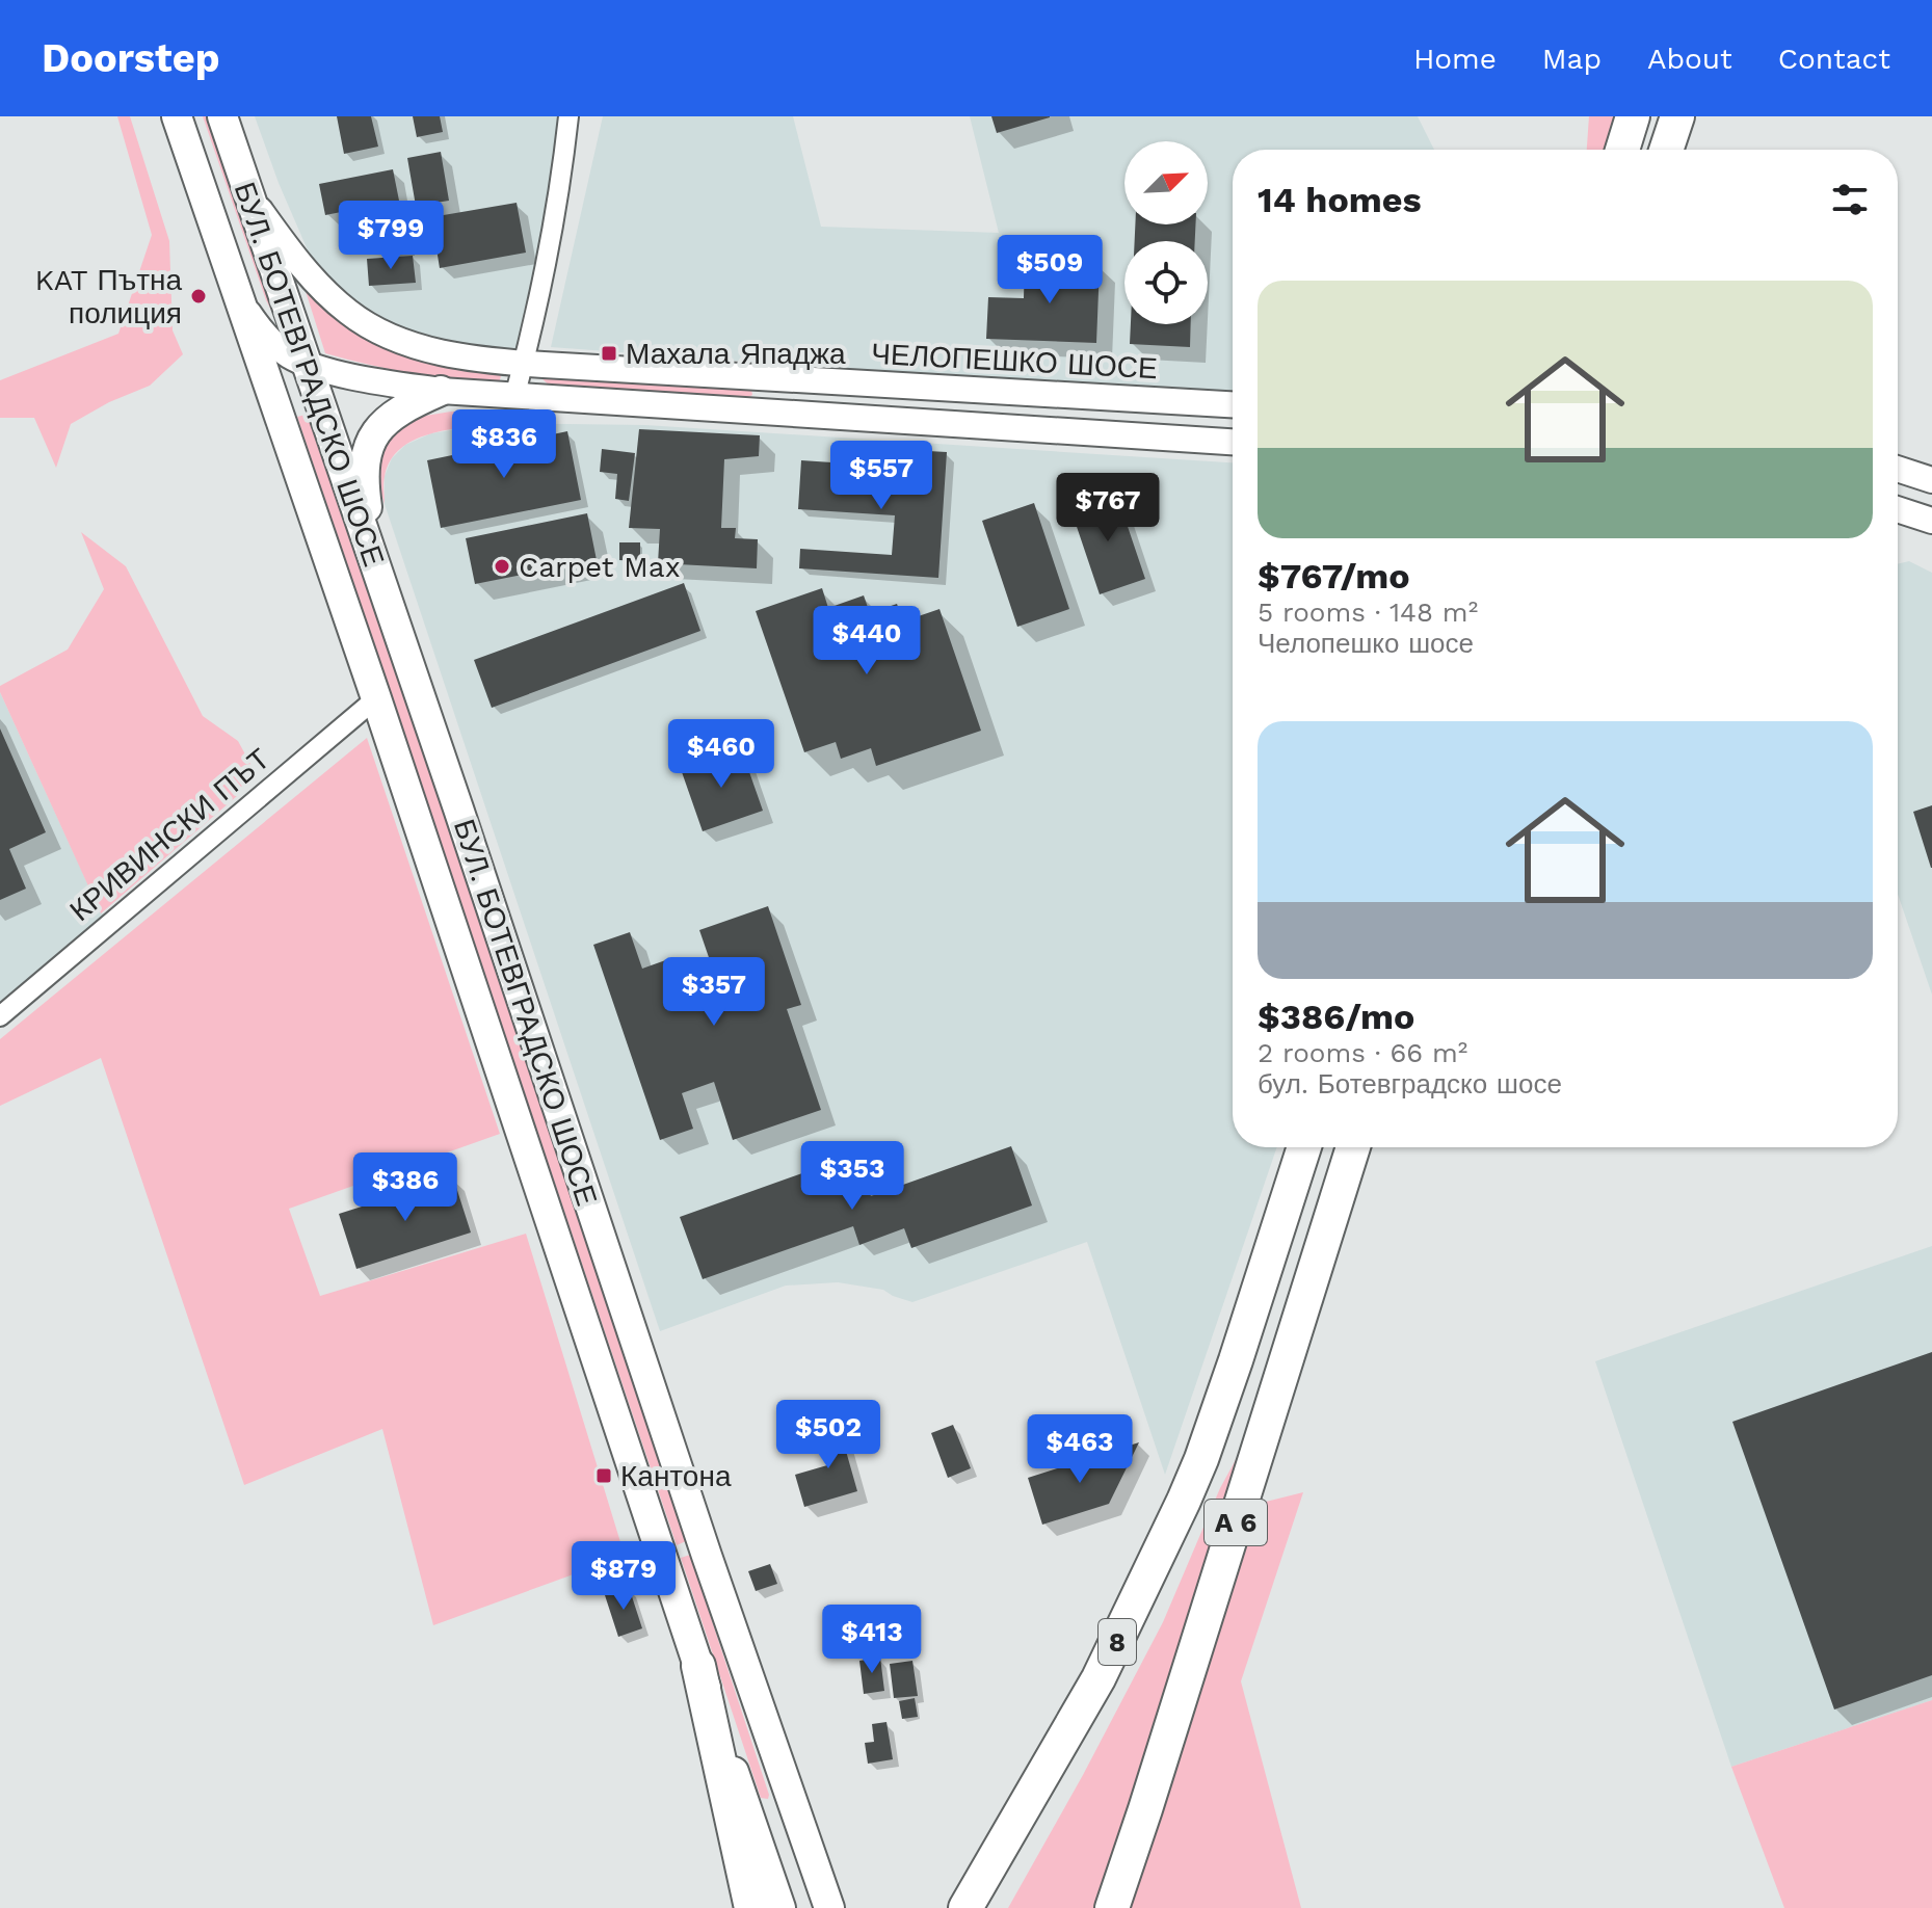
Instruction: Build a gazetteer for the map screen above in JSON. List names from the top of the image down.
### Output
{
  "streets": {
    "highway": ["A 6", "8"],
    "main road": ["ЧЕЛОПЕШКО ШОСЕ", "БУЛ. БОТЕВГРАДСКО ШОСЕ"],
    "street": ["КРИВИНСКИ ПЪТ"]
  },
  "crossings": [
    ["ЧЕЛОПЕШКО ШОСЕ", "БУЛ. БОТЕВГРАДСКО ШОСЕ"],
    ["БУЛ. БОТЕВГРАДСКО ШОСЕ", "КРИВИНСКИ ПЪТ"]
  ],
  "places": {
    "other": ["KAT Пътна полиция", "Carpet Max"],
    "transit": ["Махала Япаджа", "Кантона"]
  },
  "north": "top right",
  "page": {
    "header": "Doorstep",
    "nav": [
      "Home",
      "Map",
      "About",
      "Contact"
    ],
    "heading": "14 homes",
    "price": [
      "$799",
      "$509",
      "$836",
      "$557",
      "$767",
      "$440",
      "$460",
      "$357",
      "$353",
      "$386",
      "$502",
      "$463",
      "$879",
      "$413"
    ],
    "list": [
      {
        "name": "$767/mo",
        "note": "5 rooms · 148 m² · Челопешко шосе"
      },
      {
        "name": "$386/mo",
        "note": "2 rooms · 66 m² · бул. Ботевградско шосе"
      }
    ]
  }
}
